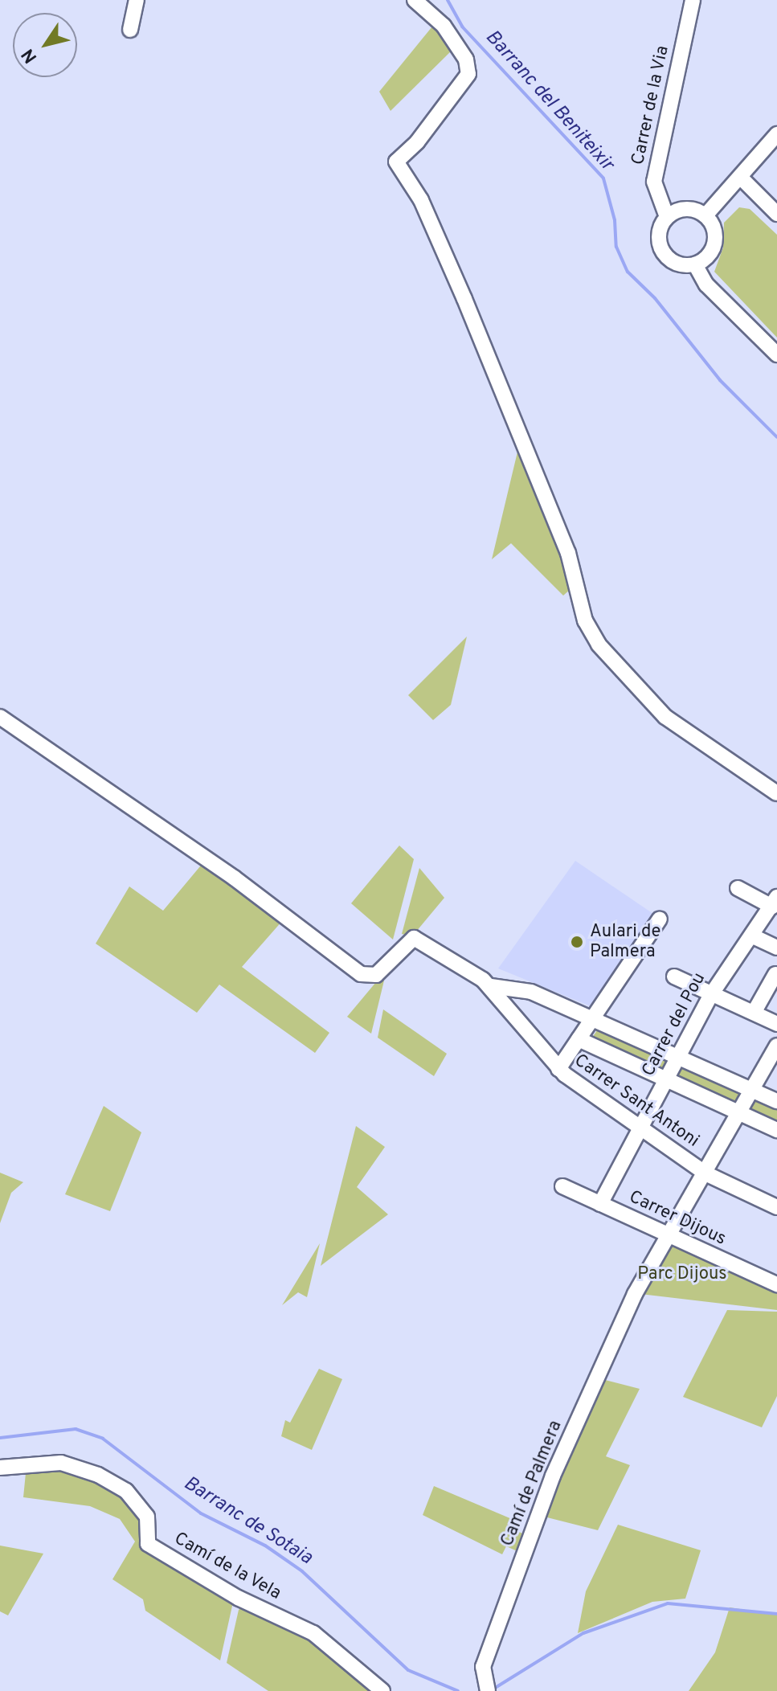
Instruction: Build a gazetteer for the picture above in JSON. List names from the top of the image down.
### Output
{
  "streets": {
    "street": [
      "Carrer de la Via",
      "Carrer del Pou",
      "Carrer Sant Antoni",
      "Carrer Dijous",
      "Camí de Palmera",
      "Camí de la Vela"
    ]
  },
  "crossings": [
    ["Carrer del Pou", "Carrer Sant Antoni"],
    ["Carrer del Pou", "Carrer Dijous"],
    ["Carrer Sant Antoni", "Camí de Palmera"],
    ["Carrer Dijous", "Camí de Palmera"]
  ],
  "water": ["Barranc del Beniteixir", "Barranc de Sotaia"],
  "parks": ["Parc Dijous"],
  "places": ["Aulari de Palmera"],
  "north": "bottom left"
}
